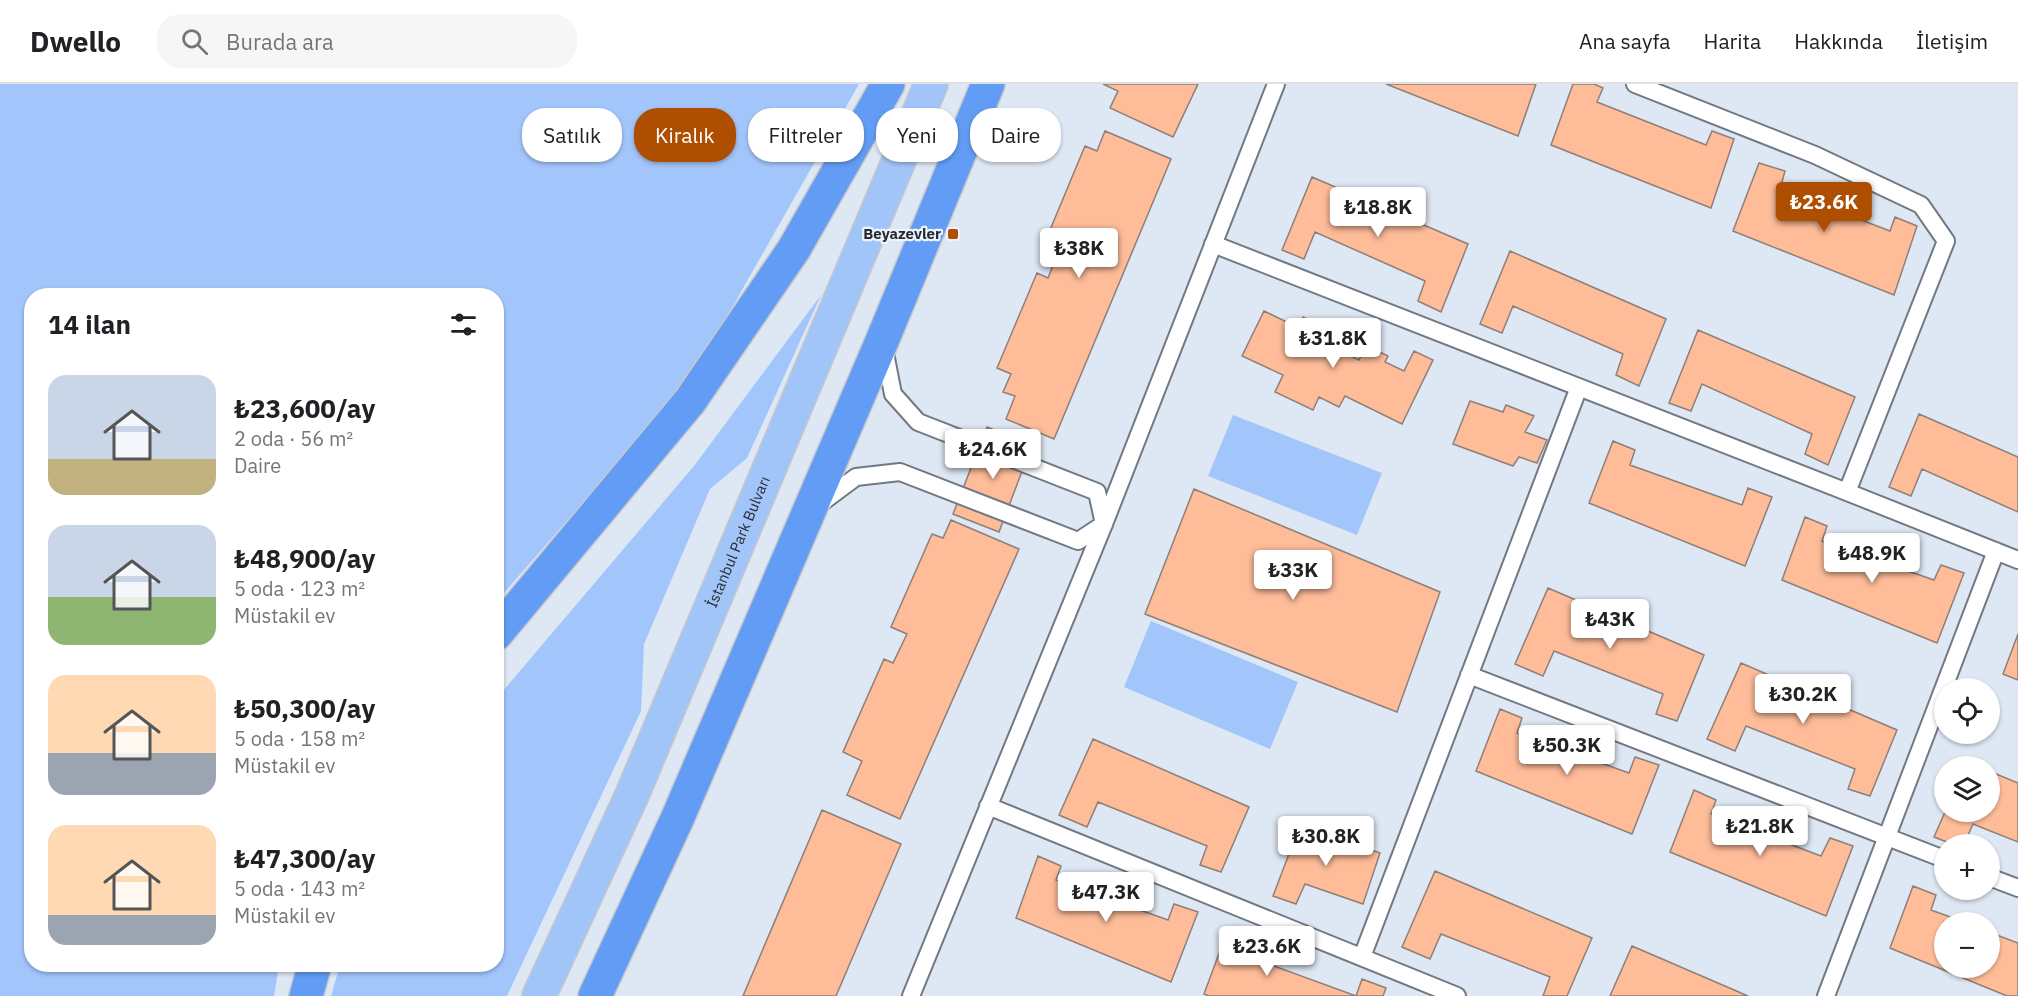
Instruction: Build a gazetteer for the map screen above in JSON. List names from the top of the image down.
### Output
{
  "streets": {
    "main road": ["İstanbul Park Bulvarı"]
  },
  "places": {
    "transit": ["Beyazevler"]
  },
  "page": {
    "header": "Dwello",
    "search": "Burada ara",
    "nav": [
      "Ana sayfa",
      "Harita",
      "Hakkında",
      "İletişim"
    ],
    "chip": [
      "Satılık",
      "Kiralık",
      "Filtreler",
      "Yeni",
      "Daire"
    ],
    "price": [
      "₺23.6K",
      "₺18.8K",
      "₺38K",
      "₺31.8K",
      "₺24.6K",
      "₺48.9K",
      "₺33K",
      "₺43K",
      "₺30.2K",
      "₺50.3K",
      "₺21.8K",
      "₺30.8K",
      "₺47.3K",
      "₺23.6K"
    ],
    "heading": "14 ilan",
    "list": [
      {
        "name": "₺23,600/ay",
        "note": "2 oda · 56 m² · Daire"
      },
      {
        "name": "₺48,900/ay",
        "note": "5 oda · 123 m² · Müstakil ev"
      },
      {
        "name": "₺50,300/ay",
        "note": "5 oda · 158 m² · Müstakil ev"
      },
      {
        "name": "₺47,300/ay",
        "note": "5 oda · 143 m² · Müstakil ev"
      }
    ],
    "map_buttons": ["+", "−"]
  }
}
